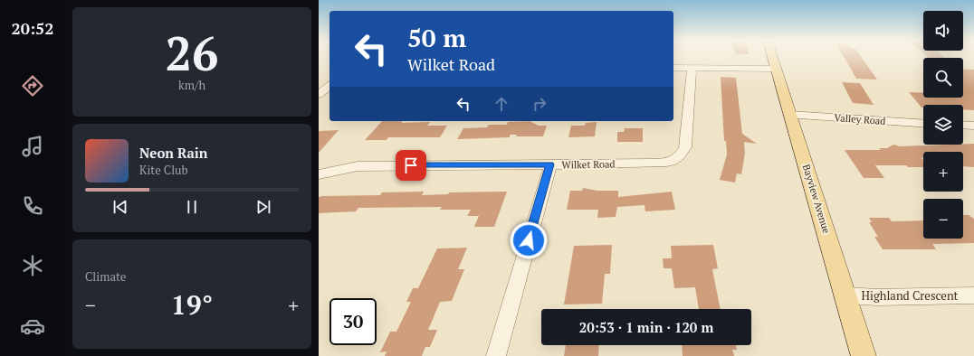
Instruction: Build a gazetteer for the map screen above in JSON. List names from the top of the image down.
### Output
{
  "streets": {
    "main road": ["Bayview Avenue"],
    "street": ["Valley Road", "Wilket Road", "Highland Crescent"]
  },
  "crossings": [
    ["Valley Road", "Bayview Avenue"],
    ["Bayview Avenue", "Highland Crescent"]
  ],
  "page": {
    "tabs": "20:52",
    "tile": [
      ["26", "km/h"],
      "Climate"
    ],
    "map_buttons": ["+", "−"],
    "turn": ["50 m", "Wilket Road"],
    "song": ["Neon Rain", "Kite Club"],
    "heat": ["−", "19°", "+"],
    "limit": "30",
    "trip": "20:53 · 1 min · 120 m"
  }
}
